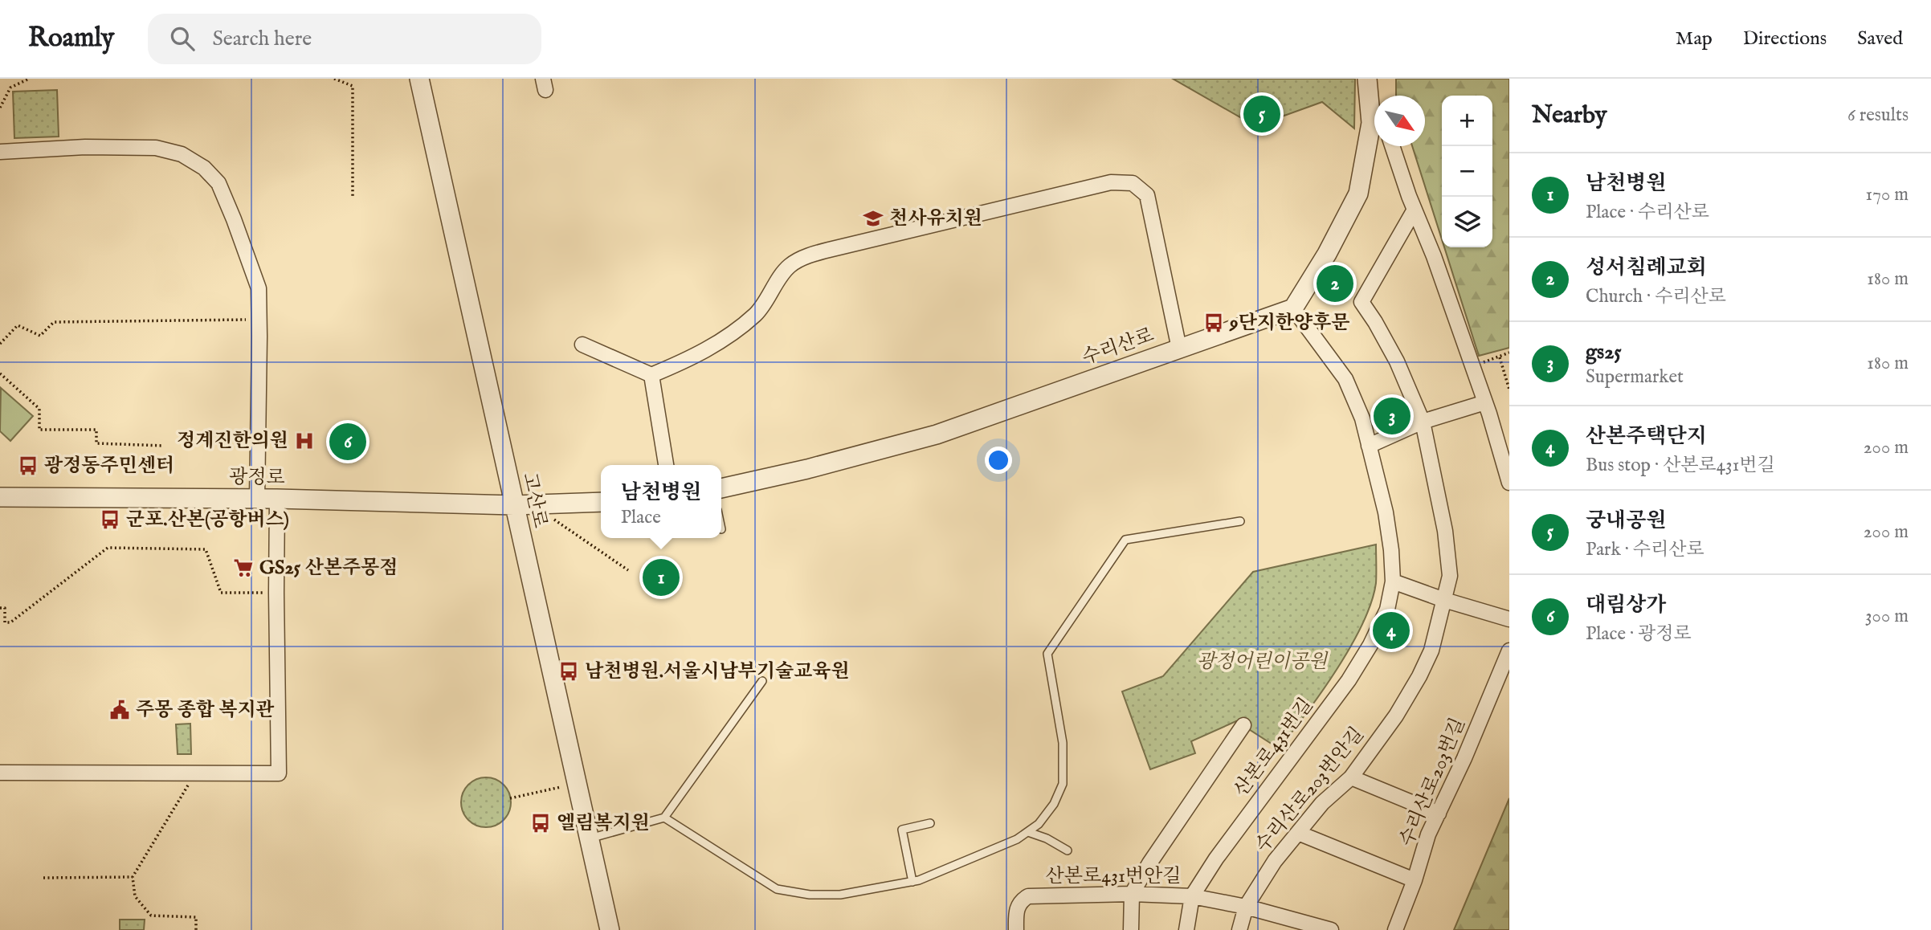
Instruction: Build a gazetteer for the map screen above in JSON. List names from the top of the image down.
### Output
{
  "streets": {
    "street": [
      "수리산로",
      "광정로",
      "고산로",
      "산본로431번길",
      "수리산로203번길",
      "수리산로203번안길",
      "산본로431번안길"
    ]
  },
  "crossings": [
    ["수리산로", "산본로431번길"],
    ["광정로", "고산로"],
    ["산본로431번길", "산본로431번안길"]
  ],
  "parks": ["광정어린이공원"],
  "places": {
    "school or university": ["천사유치원"],
    "bus stop": [
      "9단지한양후문",
      "광정동주민센터",
      "군포.산본(공항버스)",
      "남천병원.서울시남부기술교육원",
      "엘림복지원"
    ],
    "hospital": ["정계진한의원"],
    "supermarket": ["GS25 산본주몽점"],
    "public building": ["주몽 종합 복지관"]
  },
  "north": "bottom right",
  "page": {
    "header": "Roamly",
    "search": "Search here",
    "nav": ["Map", "Directions", "Saved"],
    "heading": ["Nearby", "6 results"],
    "pins": [
      "5",
      "2",
      "3",
      "6",
      "1",
      "4"
    ],
    "map_buttons": ["+", "−"],
    "list": [
      {
        "mark": "1",
        "name": "남천병원",
        "note": "Place · 수리산로",
        "value": "170 m"
      },
      {
        "mark": "2",
        "name": "성서침례교회",
        "note": "Church · 수리산로",
        "value": "180 m"
      },
      {
        "mark": "3",
        "name": "gs25",
        "note": "Supermarket",
        "value": "180 m"
      },
      {
        "mark": "4",
        "name": "산본주택단지",
        "note": "Bus stop · 산본로431번길",
        "value": "200 m"
      },
      {
        "mark": "5",
        "name": "궁내공원",
        "note": "Park · 수리산로",
        "value": "200 m"
      },
      {
        "mark": "6",
        "name": "대림상가",
        "note": "Place · 광정로",
        "value": "300 m"
      }
    ],
    "popup": ["남천병원", "Place"]
  }
}
